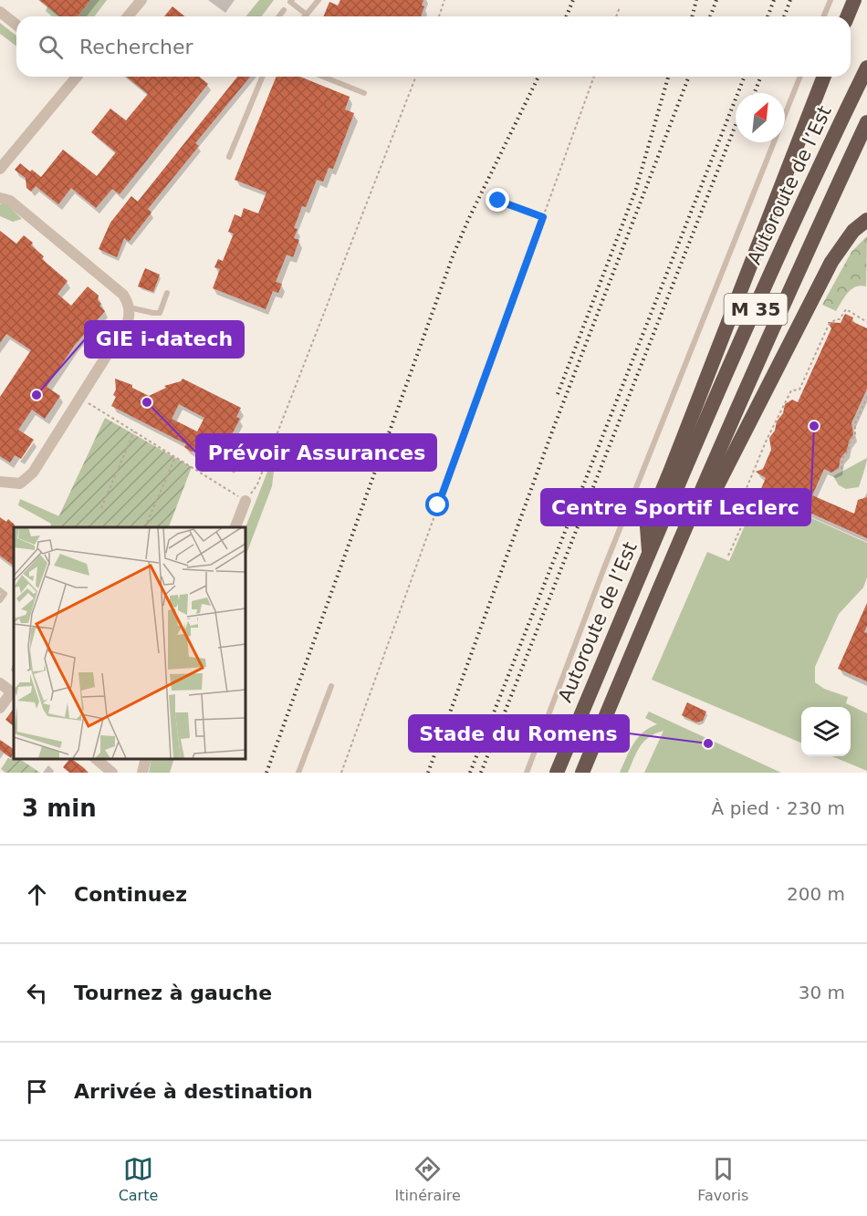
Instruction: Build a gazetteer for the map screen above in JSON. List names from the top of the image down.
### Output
{
  "streets": {
    "highway": ["Autoroute de l’Est", "M 35"]
  },
  "places": [
    "GIE i-datech",
    "Prévoir Assurances",
    "Centre Sportif Leclerc",
    "Stade du Romens"
  ],
  "north": "top right",
  "page": {
    "search": "Rechercher",
    "heading": ["3 min", "À pied · 230 m"],
    "list": [
      ["Continuez", "200 m"],
      ["Tournez à gauche", "30 m"],
      "Arrivée à destination"
    ],
    "nav": ["Carte", "Itinéraire", "Favoris"]
  }
}
